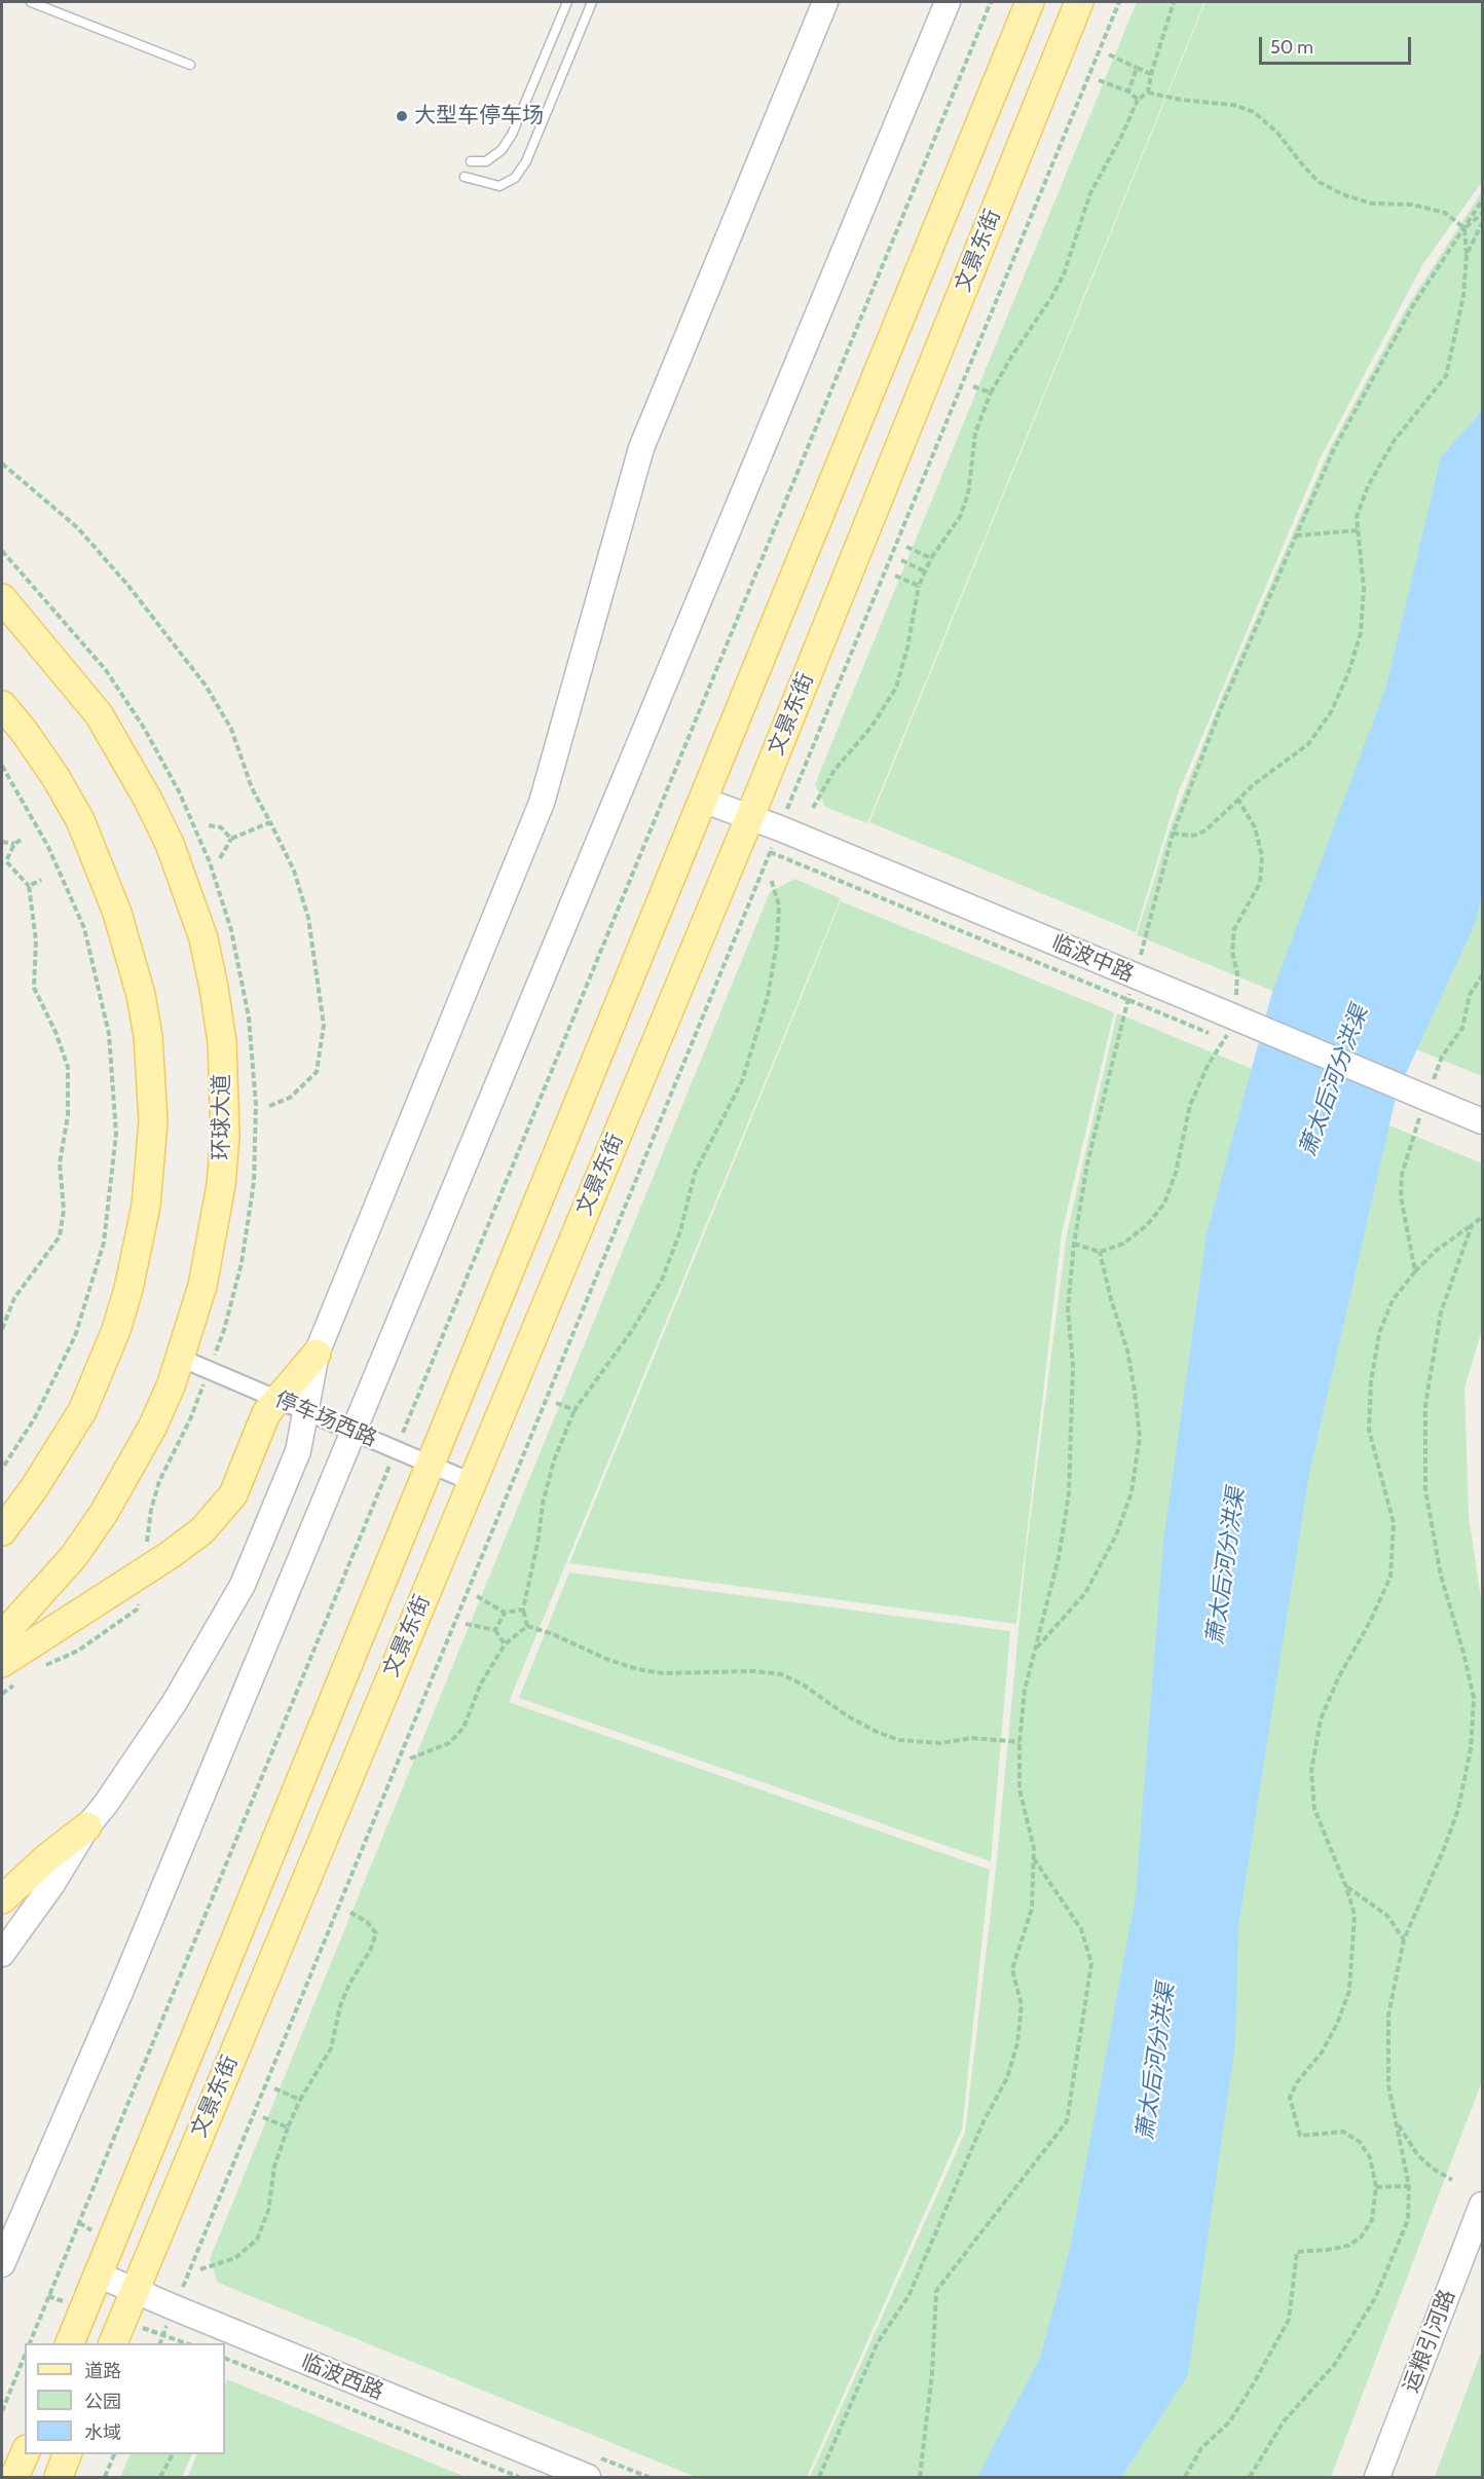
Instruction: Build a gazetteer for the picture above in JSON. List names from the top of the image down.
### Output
{
  "streets": {
    "main road": ["文景东街", "环球大道"],
    "street": [
      "临波中路",
      "停车场西路",
      "运粮引河路",
      "临波西路"
    ]
  },
  "crossings": [
    ["文景东街", "临波中路"],
    ["文景东街", "停车场西路"],
    ["文景东街", "临波西路"],
    ["环球大道", "停车场西路"]
  ],
  "water": ["萧太后河分洪渠"],
  "places": ["大型车停车场"],
  "legend": ["道路", "公园", "水域"],
  "scale_bar": "50 m"
}
